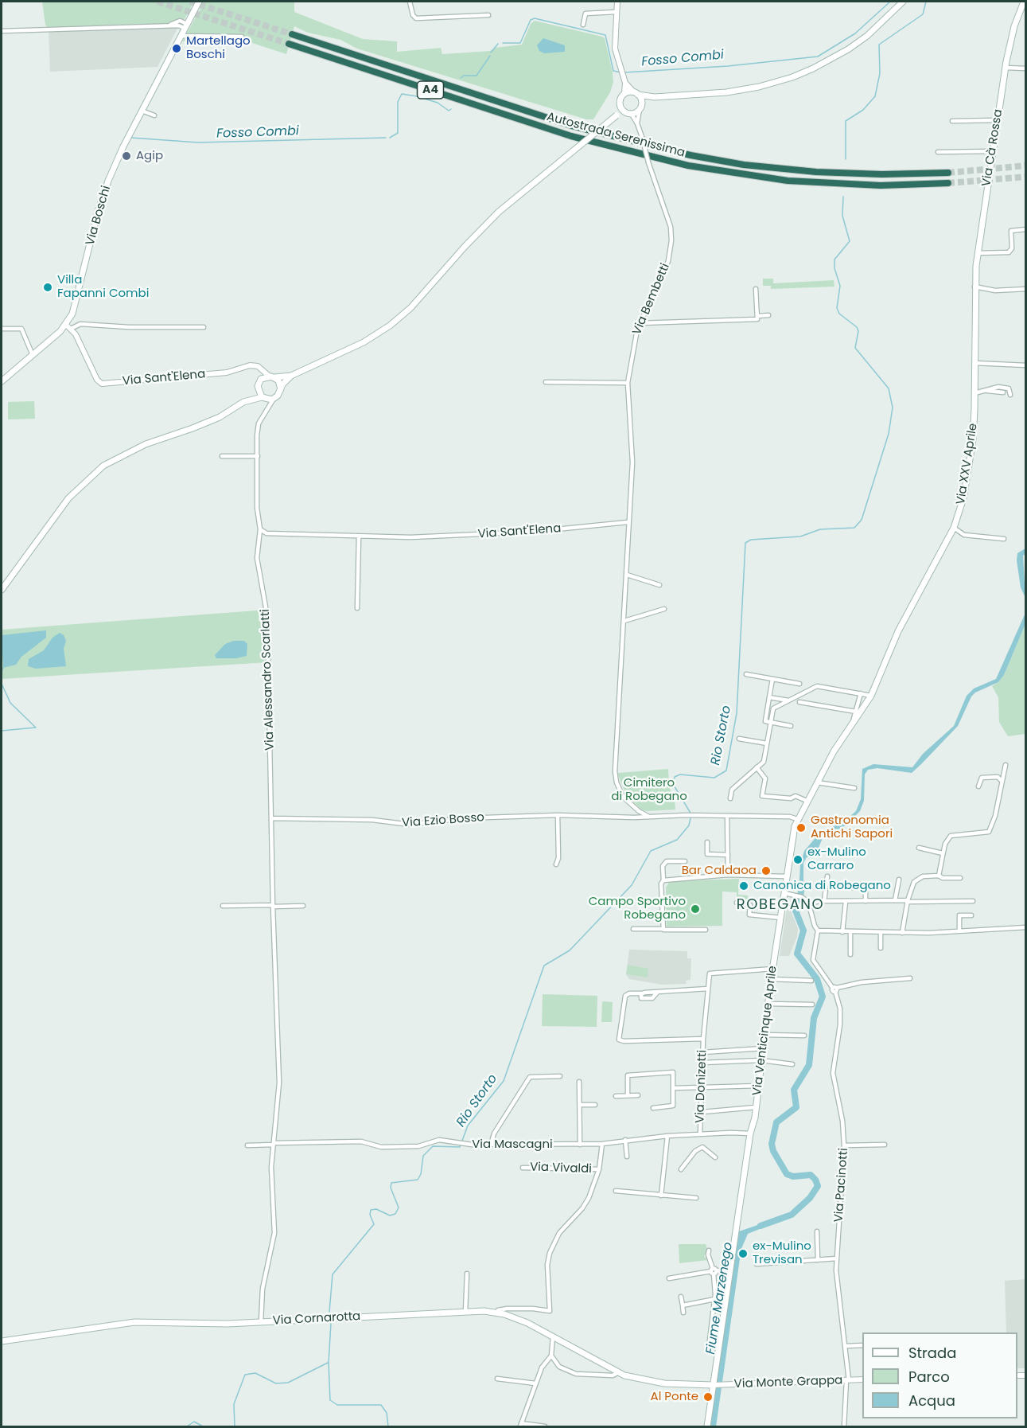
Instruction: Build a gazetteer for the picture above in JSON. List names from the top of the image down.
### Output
{
  "streets": {
    "highway": ["A4", "Autostrada Serenissima"],
    "main road": [
      "Via Cà Rossa",
      "Via Boschi",
      "Via XXV Aprile",
      "Via Venticinque Aprile",
      "Via Cornarotta"
    ],
    "street": [
      "Via Bembetti",
      "Via Sant'Elena",
      "Via Alessandro Scarlatti",
      "Via Ezio Bosso",
      "Via Donizetti",
      "Via Mascagni",
      "Via Vivaldi",
      "Via Pacinotti",
      "Via Monte Grappa"
    ]
  },
  "crossings": [
    ["Via Cà Rossa", "Via XXV Aprile"],
    ["Via Boschi", "Via Sant'Elena"],
    ["Via Bembetti", "Via Sant'Elena"],
    ["Via Sant'Elena", "Via Alessandro Scarlatti"],
    ["Via XXV Aprile", "Via Venticinque Aprile"],
    ["Via Alessandro Scarlatti", "Via Ezio Bosso"],
    ["Via Alessandro Scarlatti", "Via Mascagni"],
    ["Via Alessandro Scarlatti", "Via Cornarotta"],
    ["Via Venticinque Aprile", "Via Donizetti"],
    ["Via Venticinque Aprile", "Via Mascagni"],
    ["Via Venticinque Aprile", "Via Cornarotta"],
    ["Via Venticinque Aprile", "Via Monte Grappa"],
    ["Via Donizetti", "Via Mascagni"],
    ["Via Mascagni", "Via Vivaldi"],
    ["Via Vivaldi", "Via Cornarotta"],
    ["Via Pacinotti", "Via Monte Grappa"],
    ["Via Cornarotta", "Via Monte Grappa"]
  ],
  "districts": ["ROBEGANO"],
  "water": ["Fosso Combi", "Rio Storto", "Fiume Marzenego"],
  "parks": ["Cimitero di Robegano"],
  "places": [
    "Martellago Boschi",
    "Agip",
    "Villa Fapanni Combi",
    "Gastronomia Antichi Sapori",
    "ex-Mulino Carraro",
    "Bar Caldaoa",
    "Canonica di Robegano",
    "Campo Sportivo Robegano",
    "ex-Mulino Trevisan",
    "Al Ponte"
  ],
  "legend": ["Strada", "Parco", "Acqua"]
}
